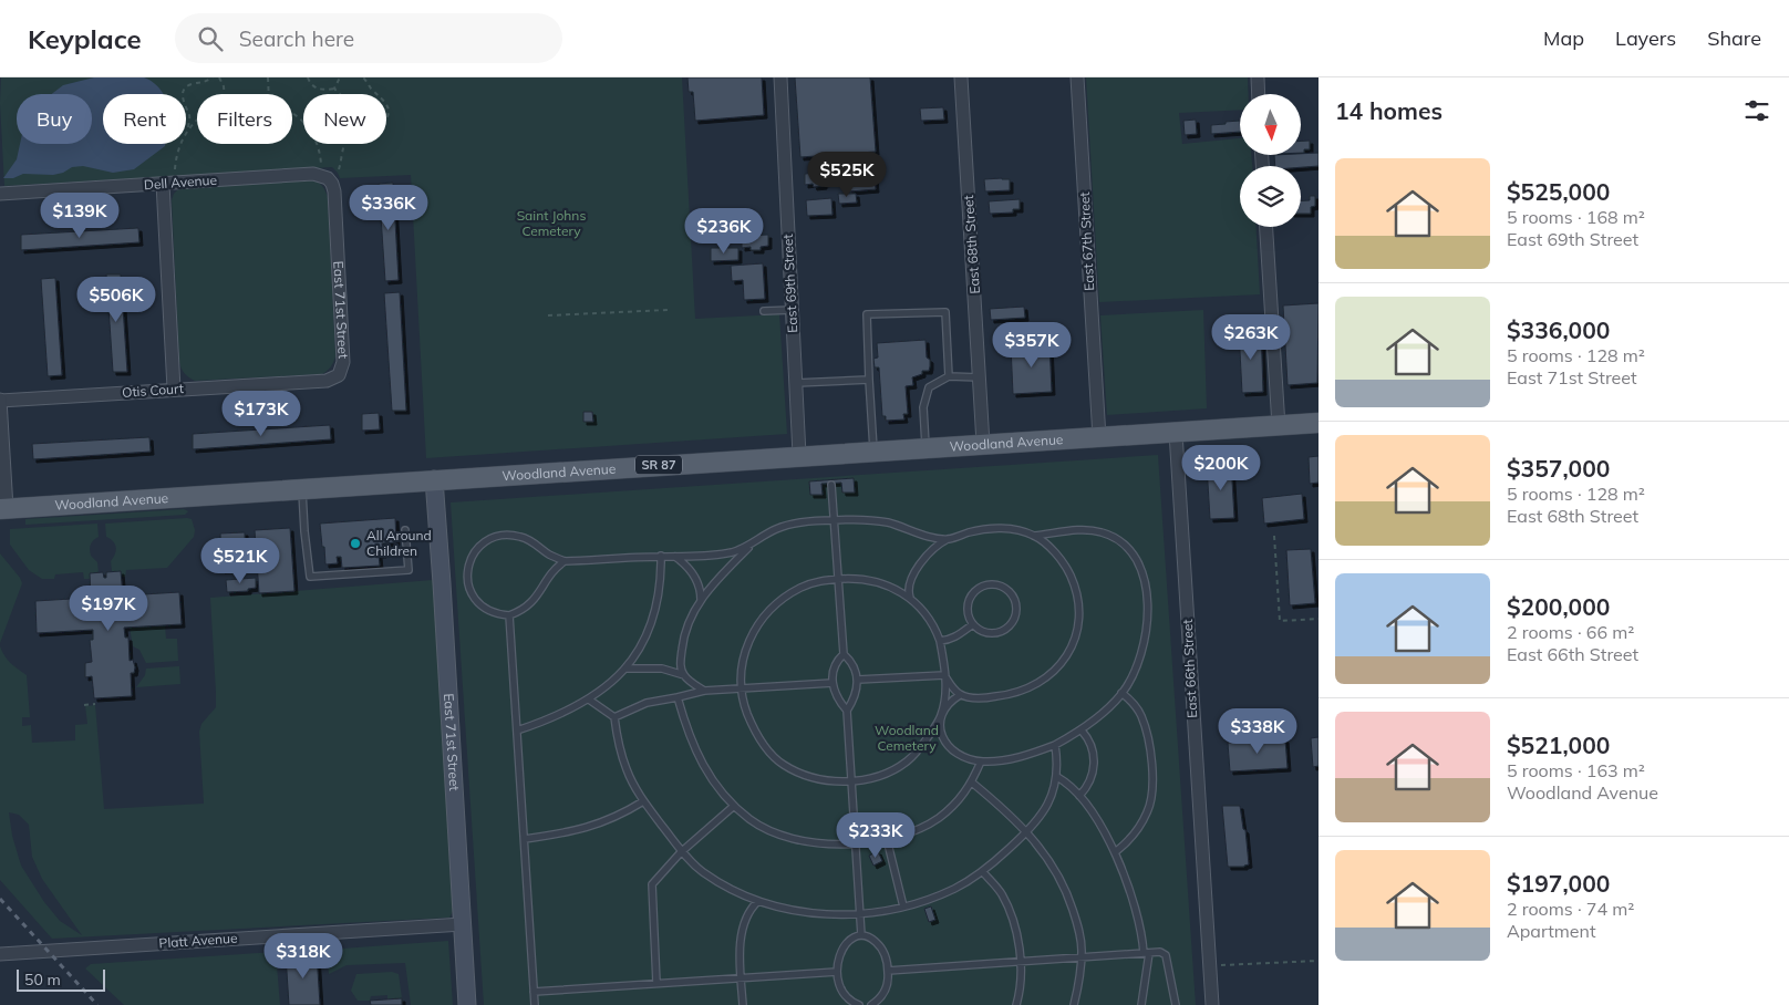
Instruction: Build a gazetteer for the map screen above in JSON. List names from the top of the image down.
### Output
{
  "streets": {
    "main road": ["Woodland Avenue", "SR 87"],
    "street": [
      "Dell Avenue",
      "East 67th Street",
      "East 68th Street",
      "East 69th Street",
      "East 71st Street",
      "Otis Court",
      "East 66th Street",
      "Platt Avenue"
    ]
  },
  "crossings": [
    ["Dell Avenue", "East 71st Street"],
    ["East 67th Street", "Woodland Avenue"],
    ["East 68th Street", "Woodland Avenue"],
    ["East 69th Street", "Woodland Avenue"],
    ["East 71st Street", "Otis Court"],
    ["East 71st Street", "Woodland Avenue"],
    ["East 71st Street", "Platt Avenue"],
    ["Woodland Avenue", "East 66th Street"]
  ],
  "parks": ["Saint Johns Cemetery", "Woodland Cemetery"],
  "places": ["All Around Children"],
  "scale_bar": "50 m",
  "north": "bottom",
  "page": {
    "header": "Keyplace",
    "search": "Search here",
    "nav": ["Map", "Layers", "Share"],
    "heading": "14 homes",
    "chip": [
      "Buy",
      "Rent",
      "Filters",
      "New"
    ],
    "list": [
      {
        "name": "$525,000",
        "note": "5 rooms · 168 m² · East 69th Street"
      },
      {
        "name": "$336,000",
        "note": "5 rooms · 128 m² · East 71st Street"
      },
      {
        "name": "$357,000",
        "note": "5 rooms · 128 m² · East 68th Street"
      },
      {
        "name": "$200,000",
        "note": "2 rooms · 66 m² · East 66th Street"
      },
      {
        "name": "$521,000",
        "note": "5 rooms · 163 m² · Woodland Avenue"
      },
      {
        "name": "$197,000",
        "note": "2 rooms · 74 m² · Apartment"
      }
    ],
    "price": [
      "$525K",
      "$336K",
      "$139K",
      "$236K",
      "$506K",
      "$263K",
      "$357K",
      "$173K",
      "$200K",
      "$521K",
      "$197K",
      "$338K",
      "$233K",
      "$318K"
    ],
    "scale": "50 m"
  }
}
